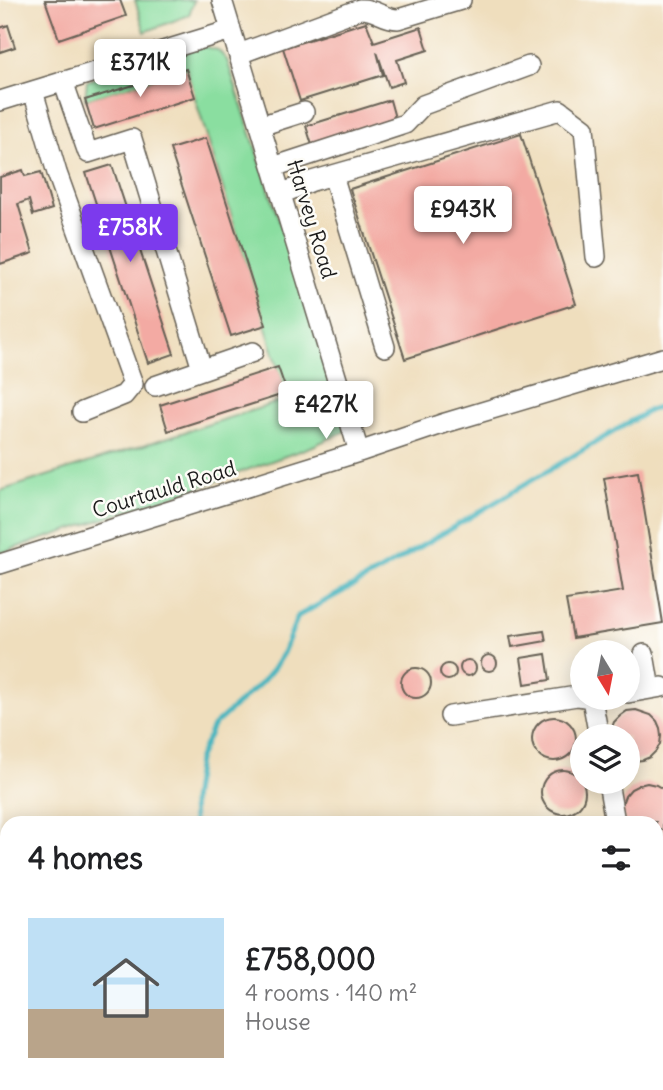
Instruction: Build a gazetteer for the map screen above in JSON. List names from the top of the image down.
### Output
{
  "streets": {
    "street": ["Harvey Road", "Courtauld Road"]
  },
  "crossings": [
    ["Harvey Road", "Courtauld Road"]
  ],
  "north": "bottom",
  "page": {
    "price": [
      "£371K",
      "£943K",
      "£758K",
      "£427K"
    ],
    "heading": "4 homes",
    "list": [
      {
        "name": "£758,000",
        "note": "4 rooms · 140 m² · House"
      }
    ]
  }
}
